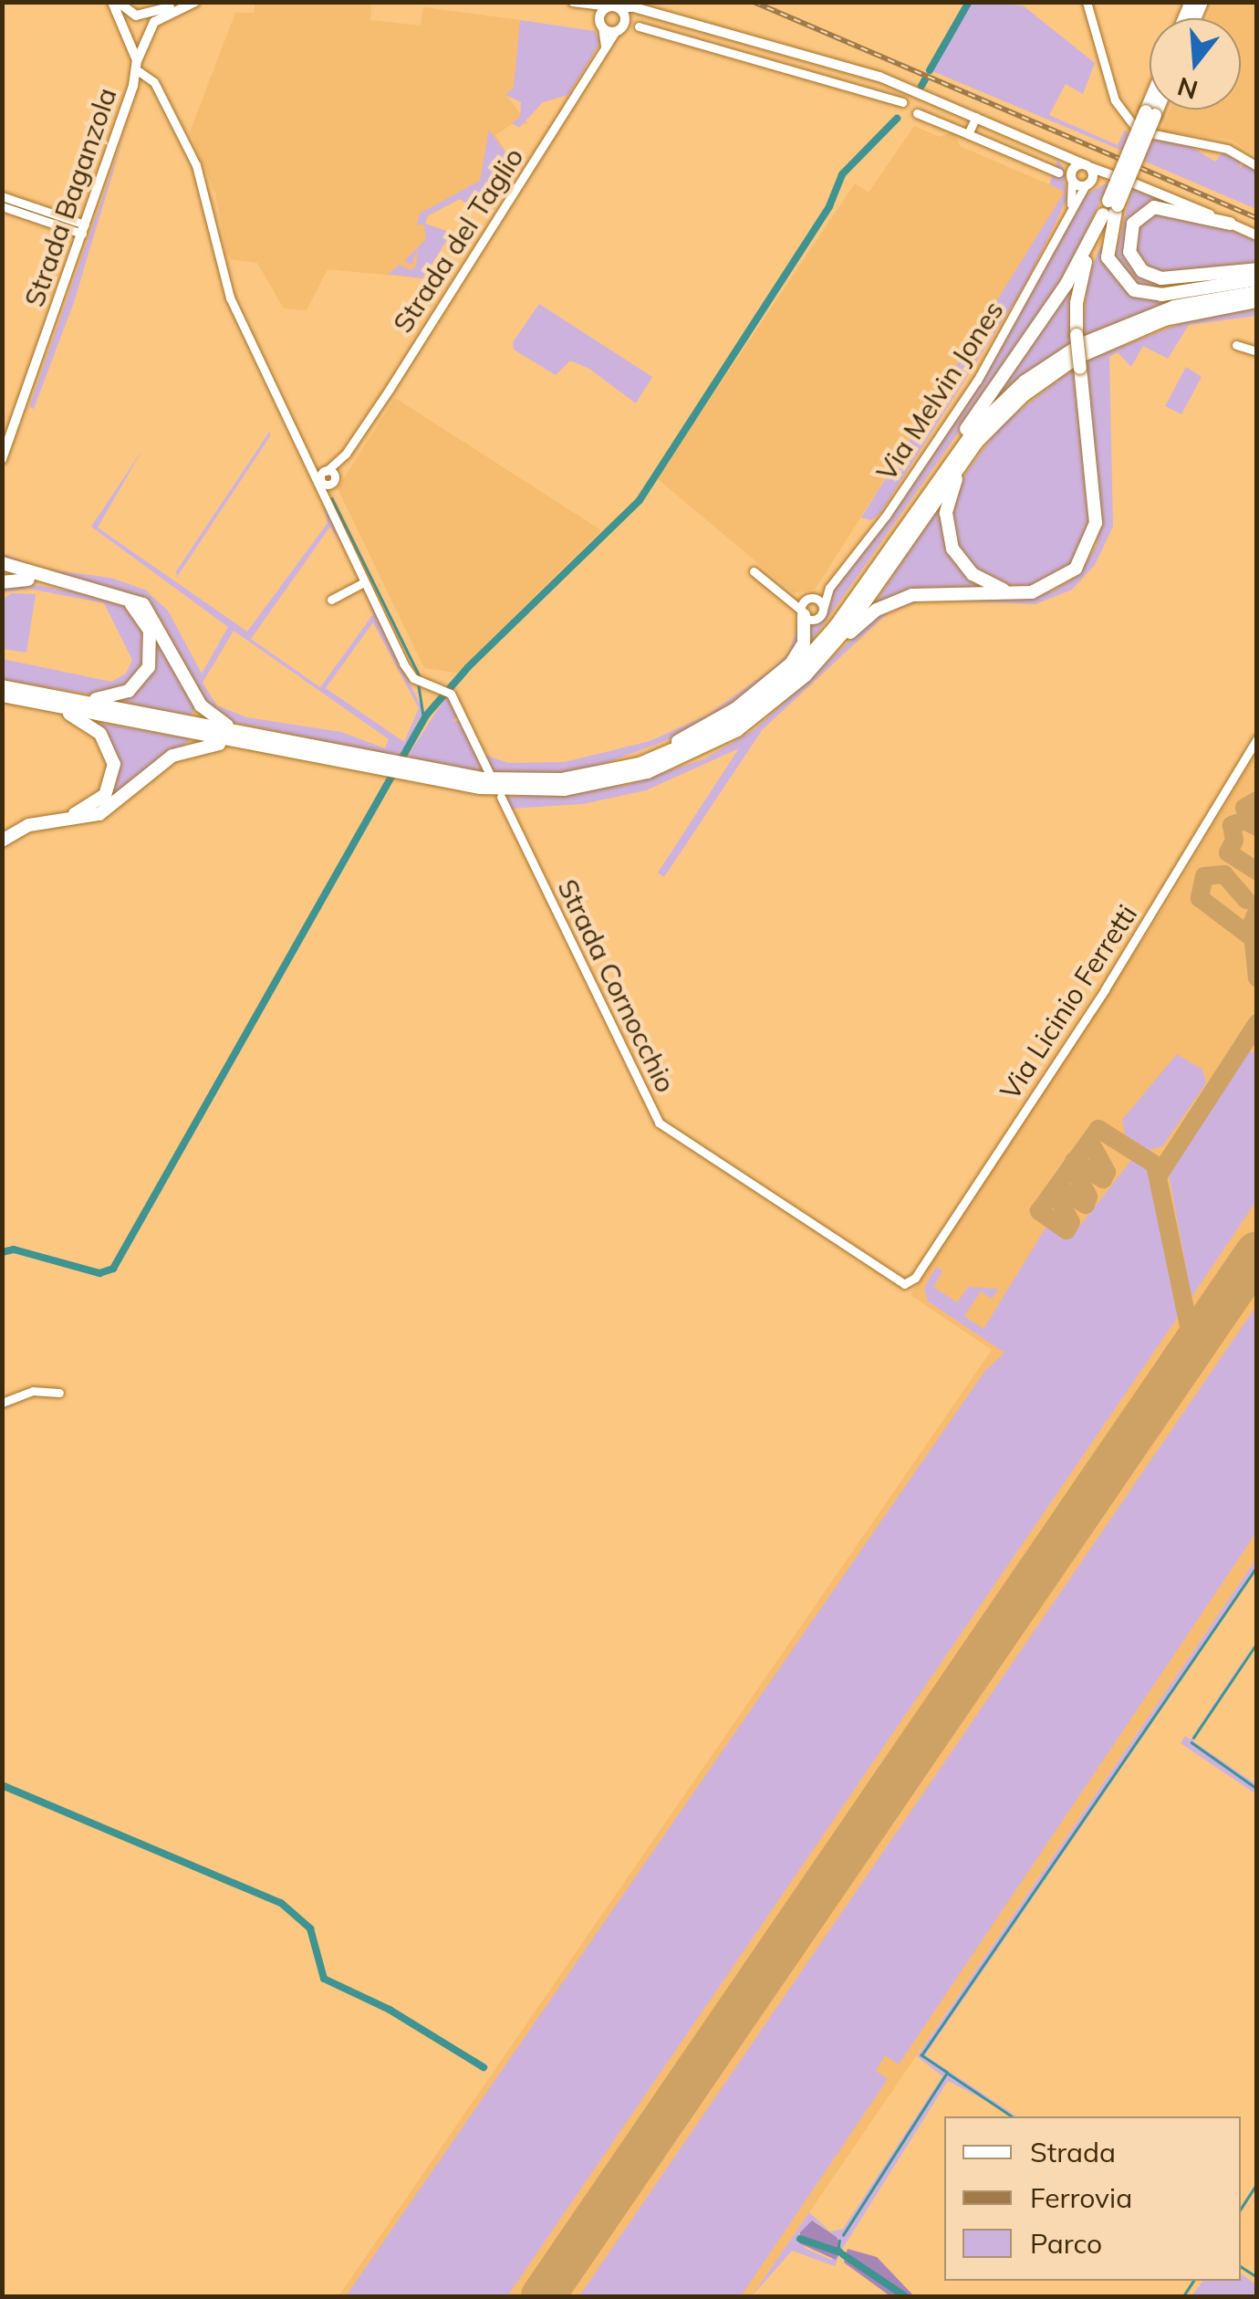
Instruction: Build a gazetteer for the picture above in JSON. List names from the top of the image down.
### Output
{
  "streets": {
    "street": [
      "Strada Baganzola",
      "Strada del Taglio",
      "Via Melvin Jones",
      "Strada Cornocchio",
      "Via Licinio Ferretti"
    ]
  },
  "crossings": [
    ["Strada Cornocchio", "Via Licinio Ferretti"]
  ],
  "legend": ["Strada", "Ferrovia", "Parco"],
  "north": "bottom"
}
